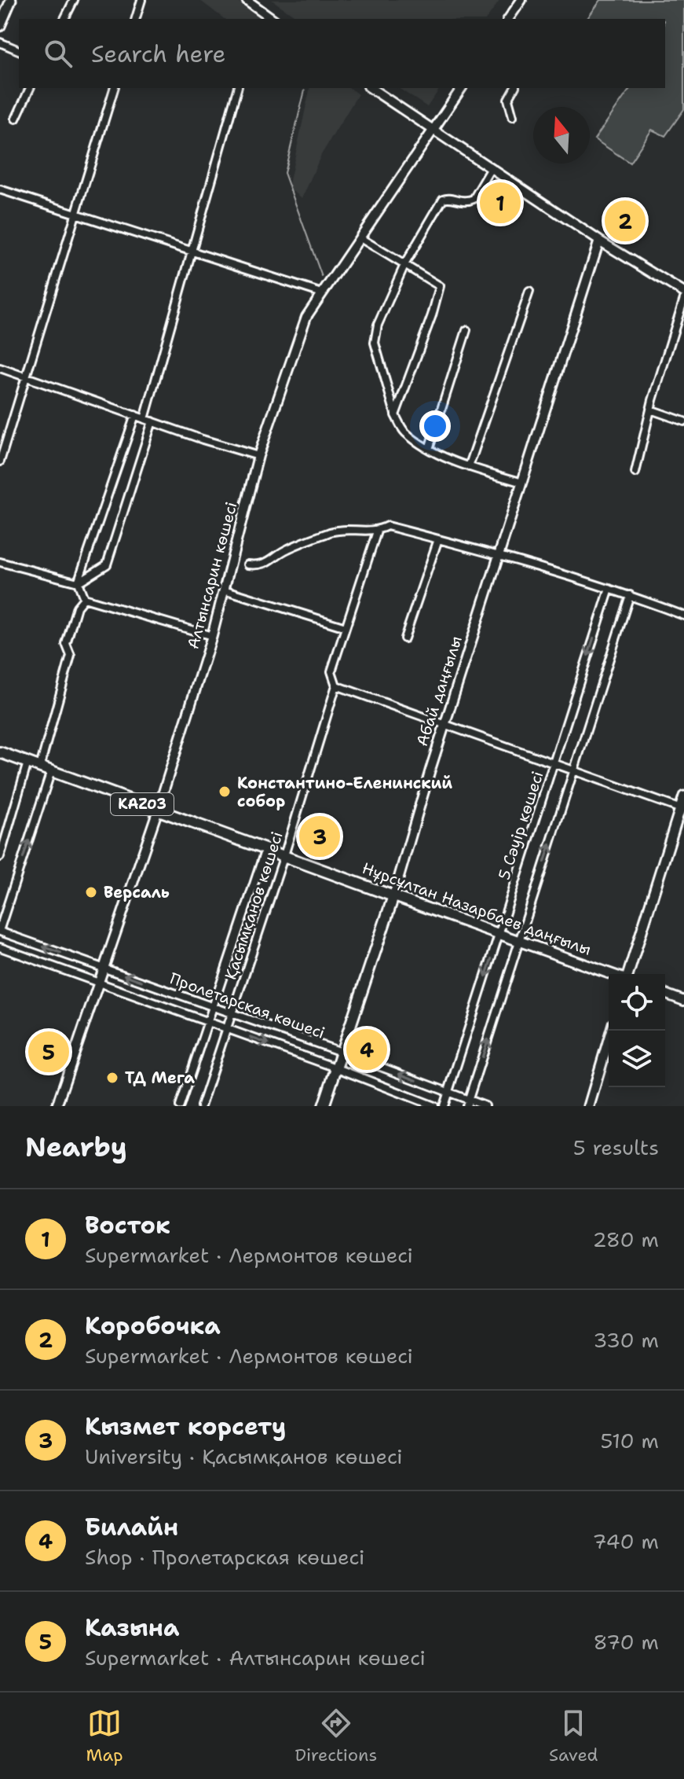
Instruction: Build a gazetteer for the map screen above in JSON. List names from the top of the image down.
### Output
{
  "streets": {
    "main road": ["Абай даңғылы", "KАZ03", "Нұрсұлтан Назарбаев даңғылы"],
    "street": [
      "Алтынсарин көшесі",
      "5 Сәуір көшесі",
      "Қасымқанов көшесі",
      "Пролетарская көшесі"
    ]
  },
  "crossings": [
    ["Алтынсарин көшесі", "Нұрсұлтан Назарбаев даңғылы"],
    ["Алтынсарин көшесі", "Пролетарская көшесі"],
    ["Абай даңғылы", "Нұрсұлтан Назарбаев даңғылы"],
    ["Абай даңғылы", "Пролетарская көшесі"],
    ["5 Сәуір көшесі", "Нұрсұлтан Назарбаев даңғылы"],
    ["5 Сәуір көшесі", "Пролетарская көшесі"],
    ["Қасымқанов көшесі", "Нұрсұлтан Назарбаев даңғылы"],
    ["Қасымқанов көшесі", "Пролетарская көшесі"]
  ],
  "places": ["Константино-Еленинский собор", "Версаль", "ТД Мега"],
  "north": "top",
  "page": {
    "search": "Search here",
    "pins": [
      "1",
      "2",
      "3",
      "4",
      "5"
    ],
    "heading": ["Nearby", "5 results"],
    "list": [
      {
        "mark": "1",
        "name": "Восток",
        "note": "Supermarket · Лермонтов көшесі",
        "value": "280 m"
      },
      {
        "mark": "2",
        "name": "Коробочка",
        "note": "Supermarket · Лермонтов көшесі",
        "value": "330 m"
      },
      {
        "mark": "3",
        "name": "Кызмет корсету",
        "note": "University · Қасымқанов көшесі",
        "value": "510 m"
      },
      {
        "mark": "4",
        "name": "Билайн",
        "note": "Shop · Пролетарская көшесі",
        "value": "740 m"
      },
      {
        "mark": "5",
        "name": "Казына",
        "note": "Supermarket · Алтынсарин көшесі",
        "value": "870 m"
      }
    ],
    "nav": ["Map", "Directions", "Saved"]
  }
}
